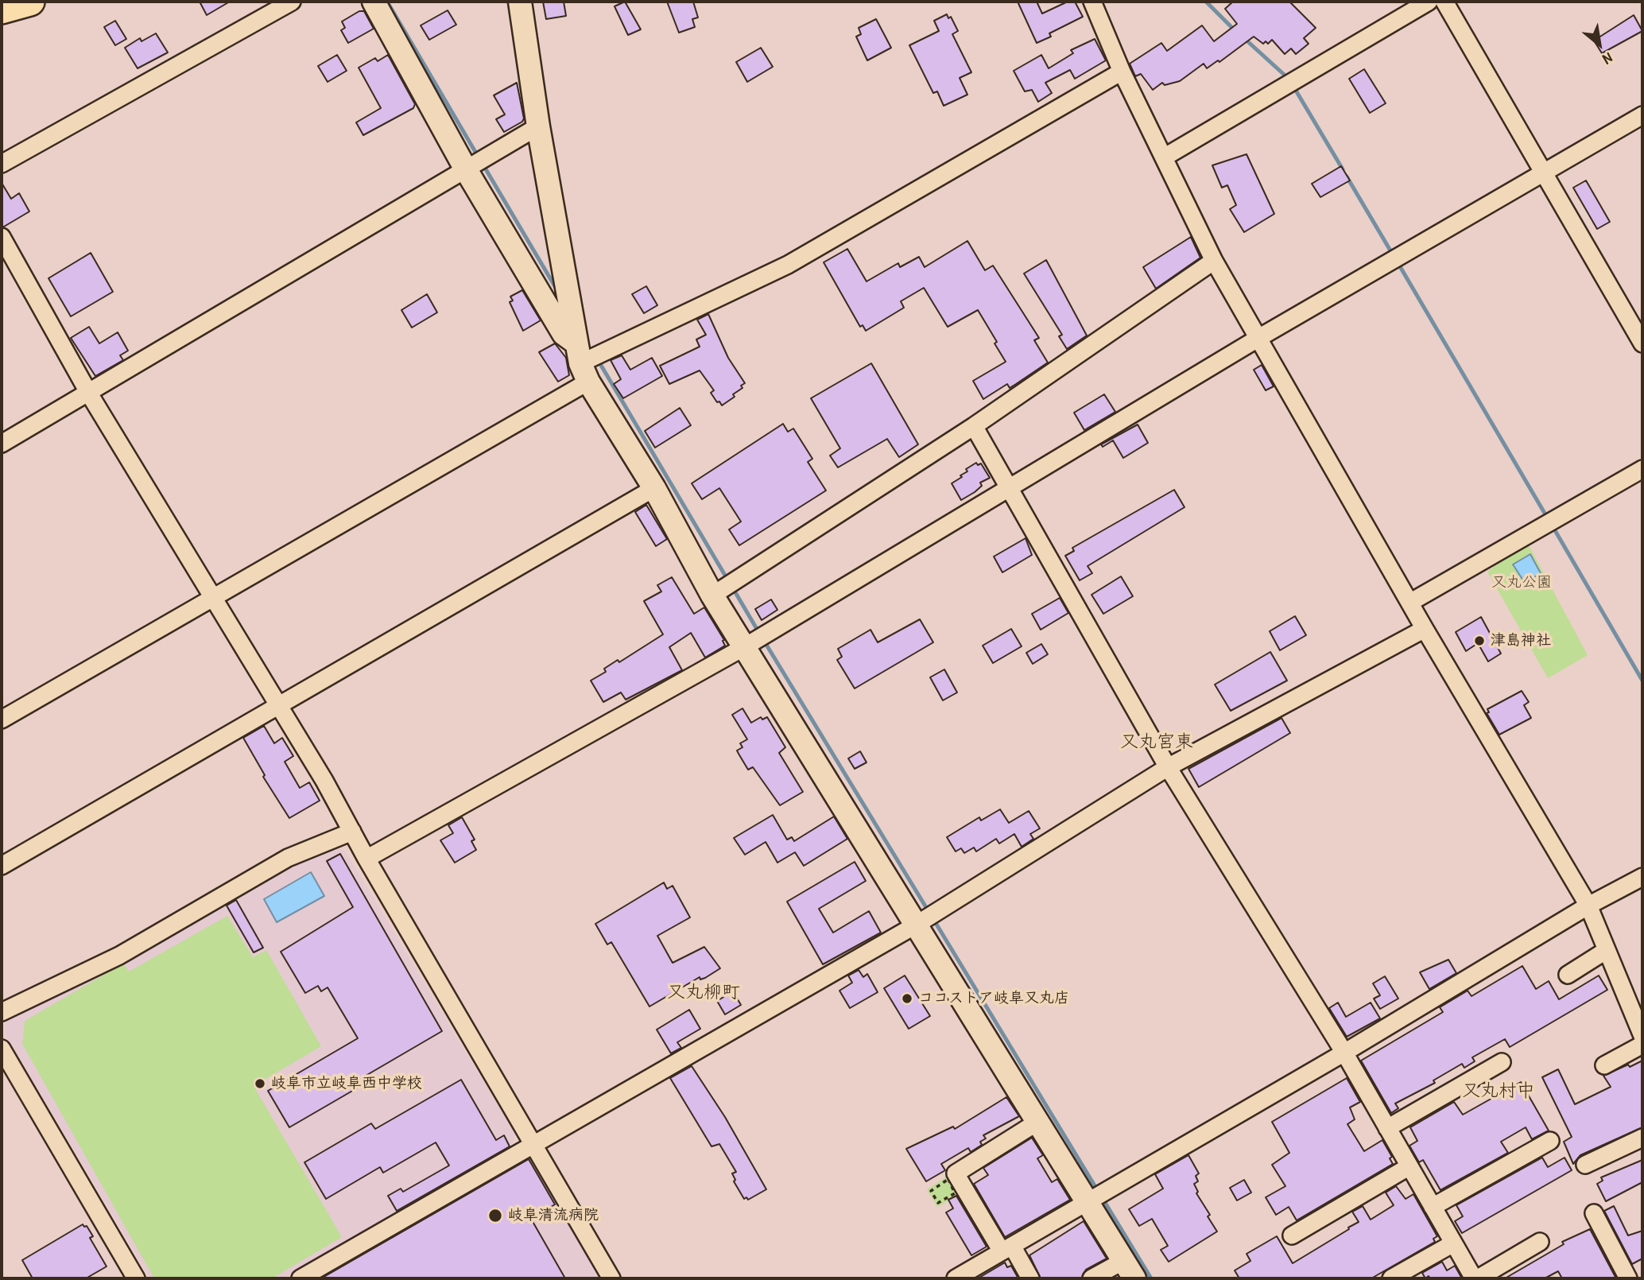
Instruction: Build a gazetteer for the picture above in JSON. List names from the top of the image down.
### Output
{
  "districts": ["又丸宮東", "又丸柳町", "又丸村中"],
  "parks": ["又丸公園"],
  "places": [
    "津島神社",
    "ココストア岐阜又丸店",
    "岐阜市立岐阜西中学校",
    "岐阜清流病院"
  ],
  "north": "bottom right"
}
